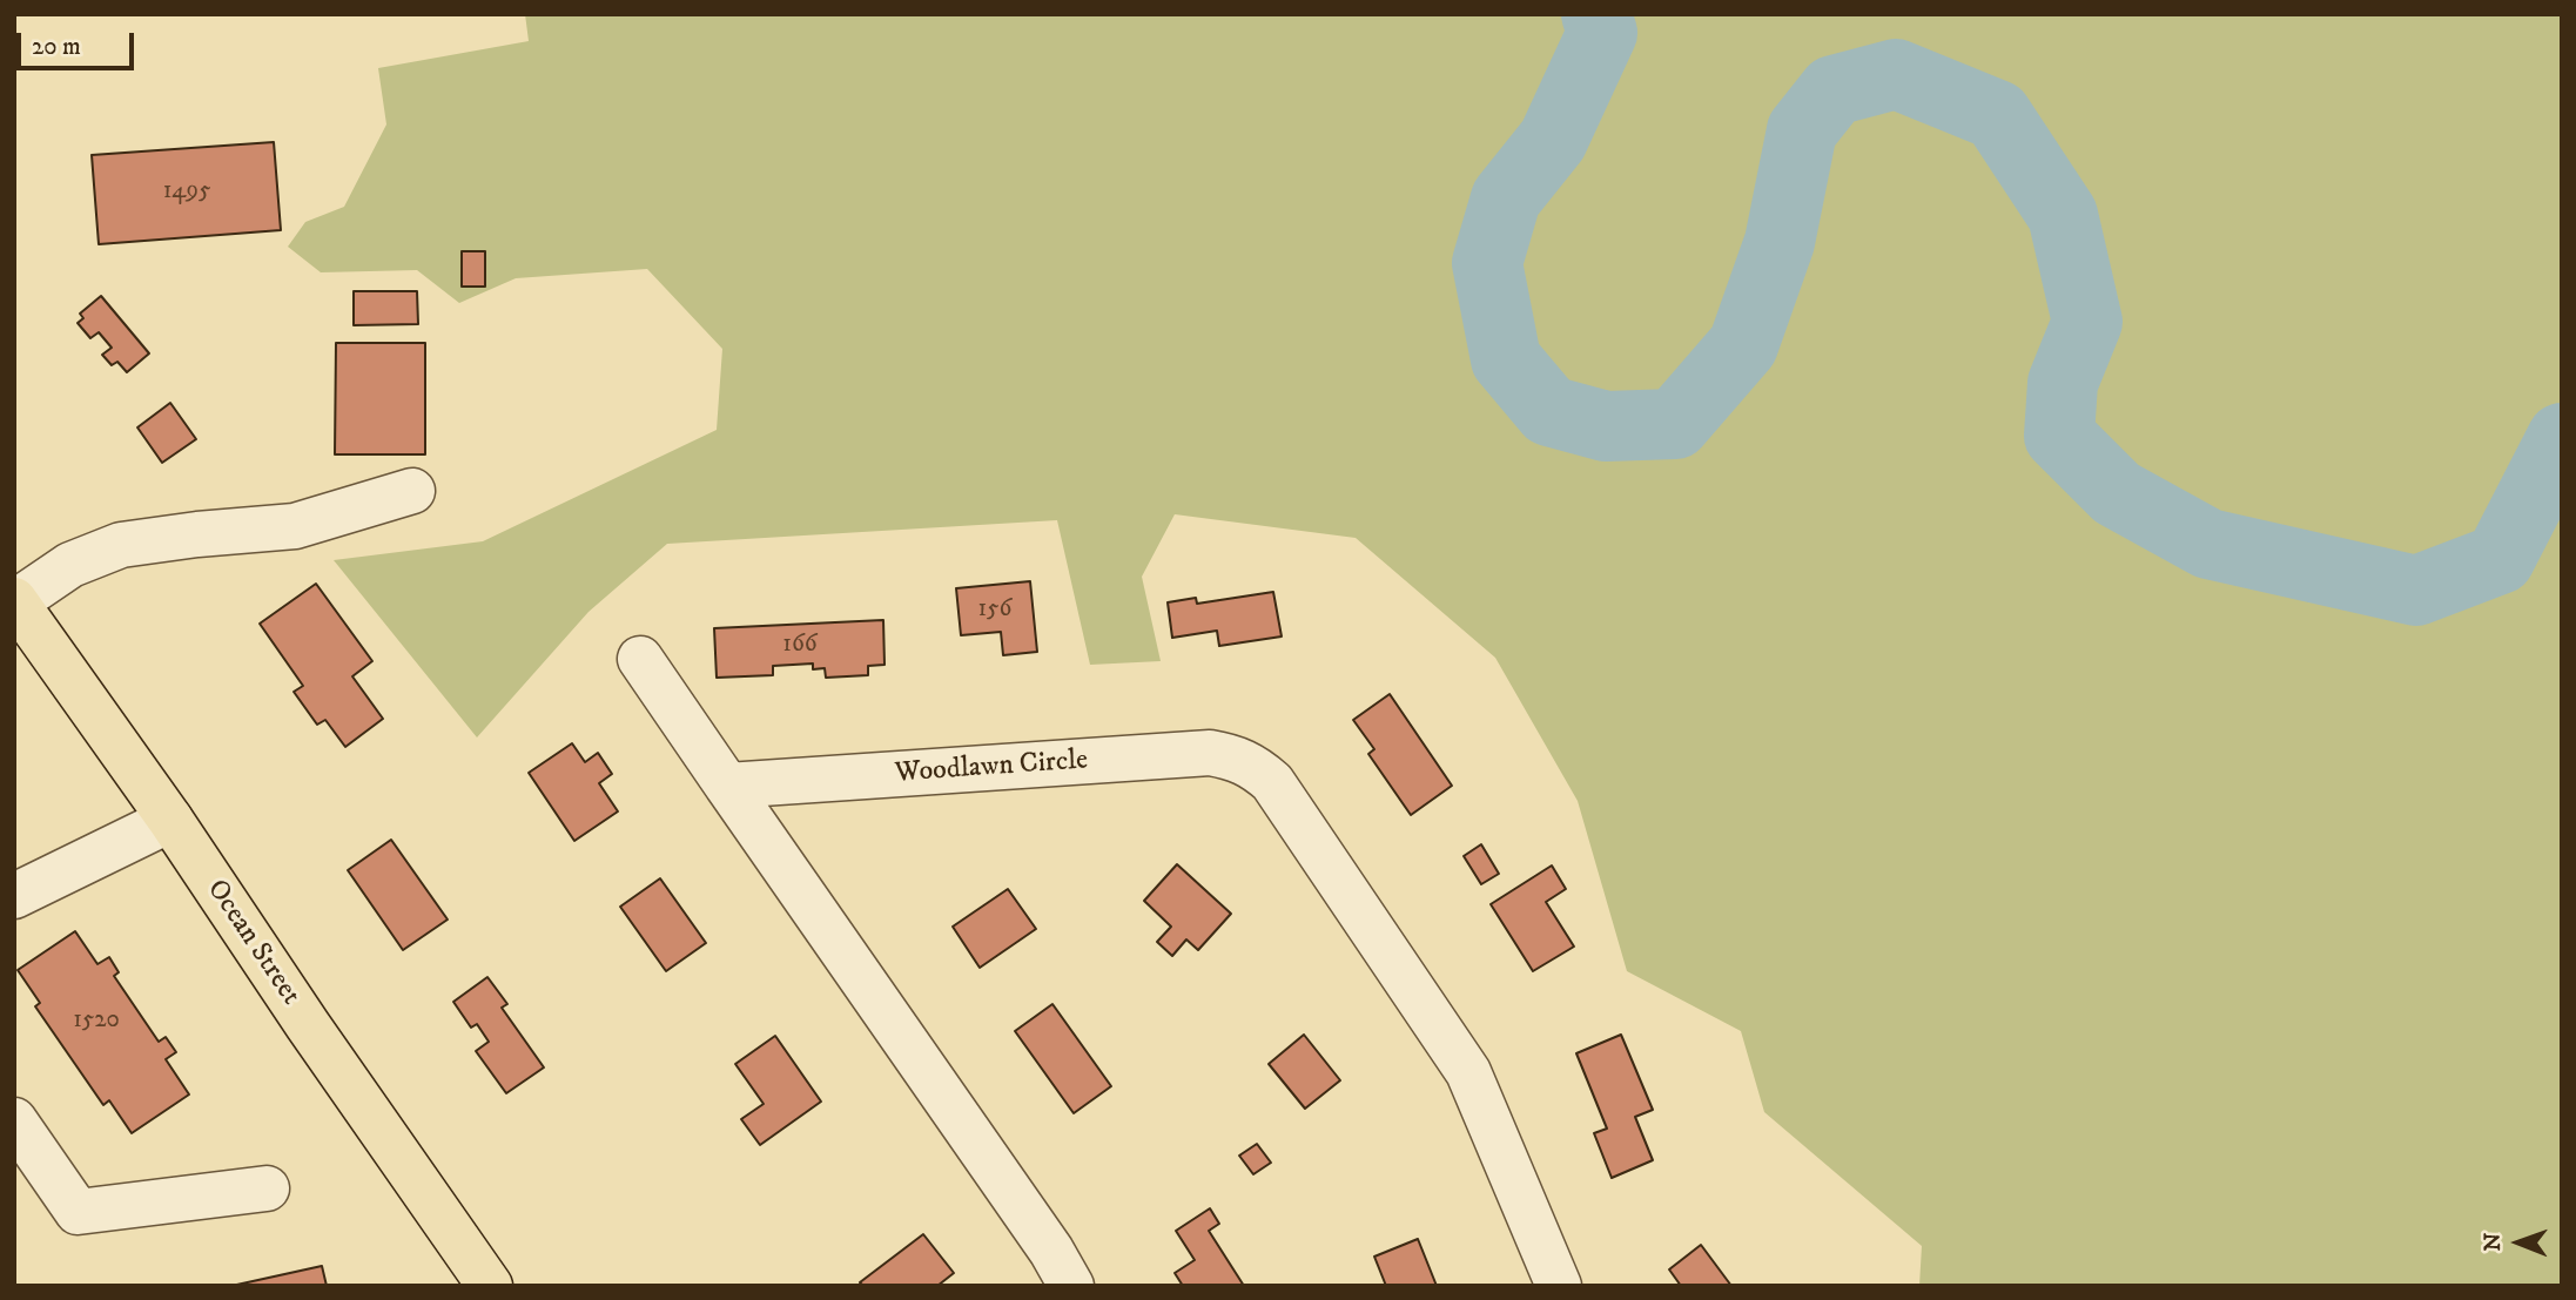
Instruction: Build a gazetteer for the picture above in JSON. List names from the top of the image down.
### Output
{
  "streets": {
    "main road": ["Ocean Street"],
    "street": ["Woodlawn Circle"]
  },
  "house_numbers": [
    "1495",
    "156",
    "166",
    "1520"
  ],
  "scale_bar": "20 m",
  "north": "left"
}
